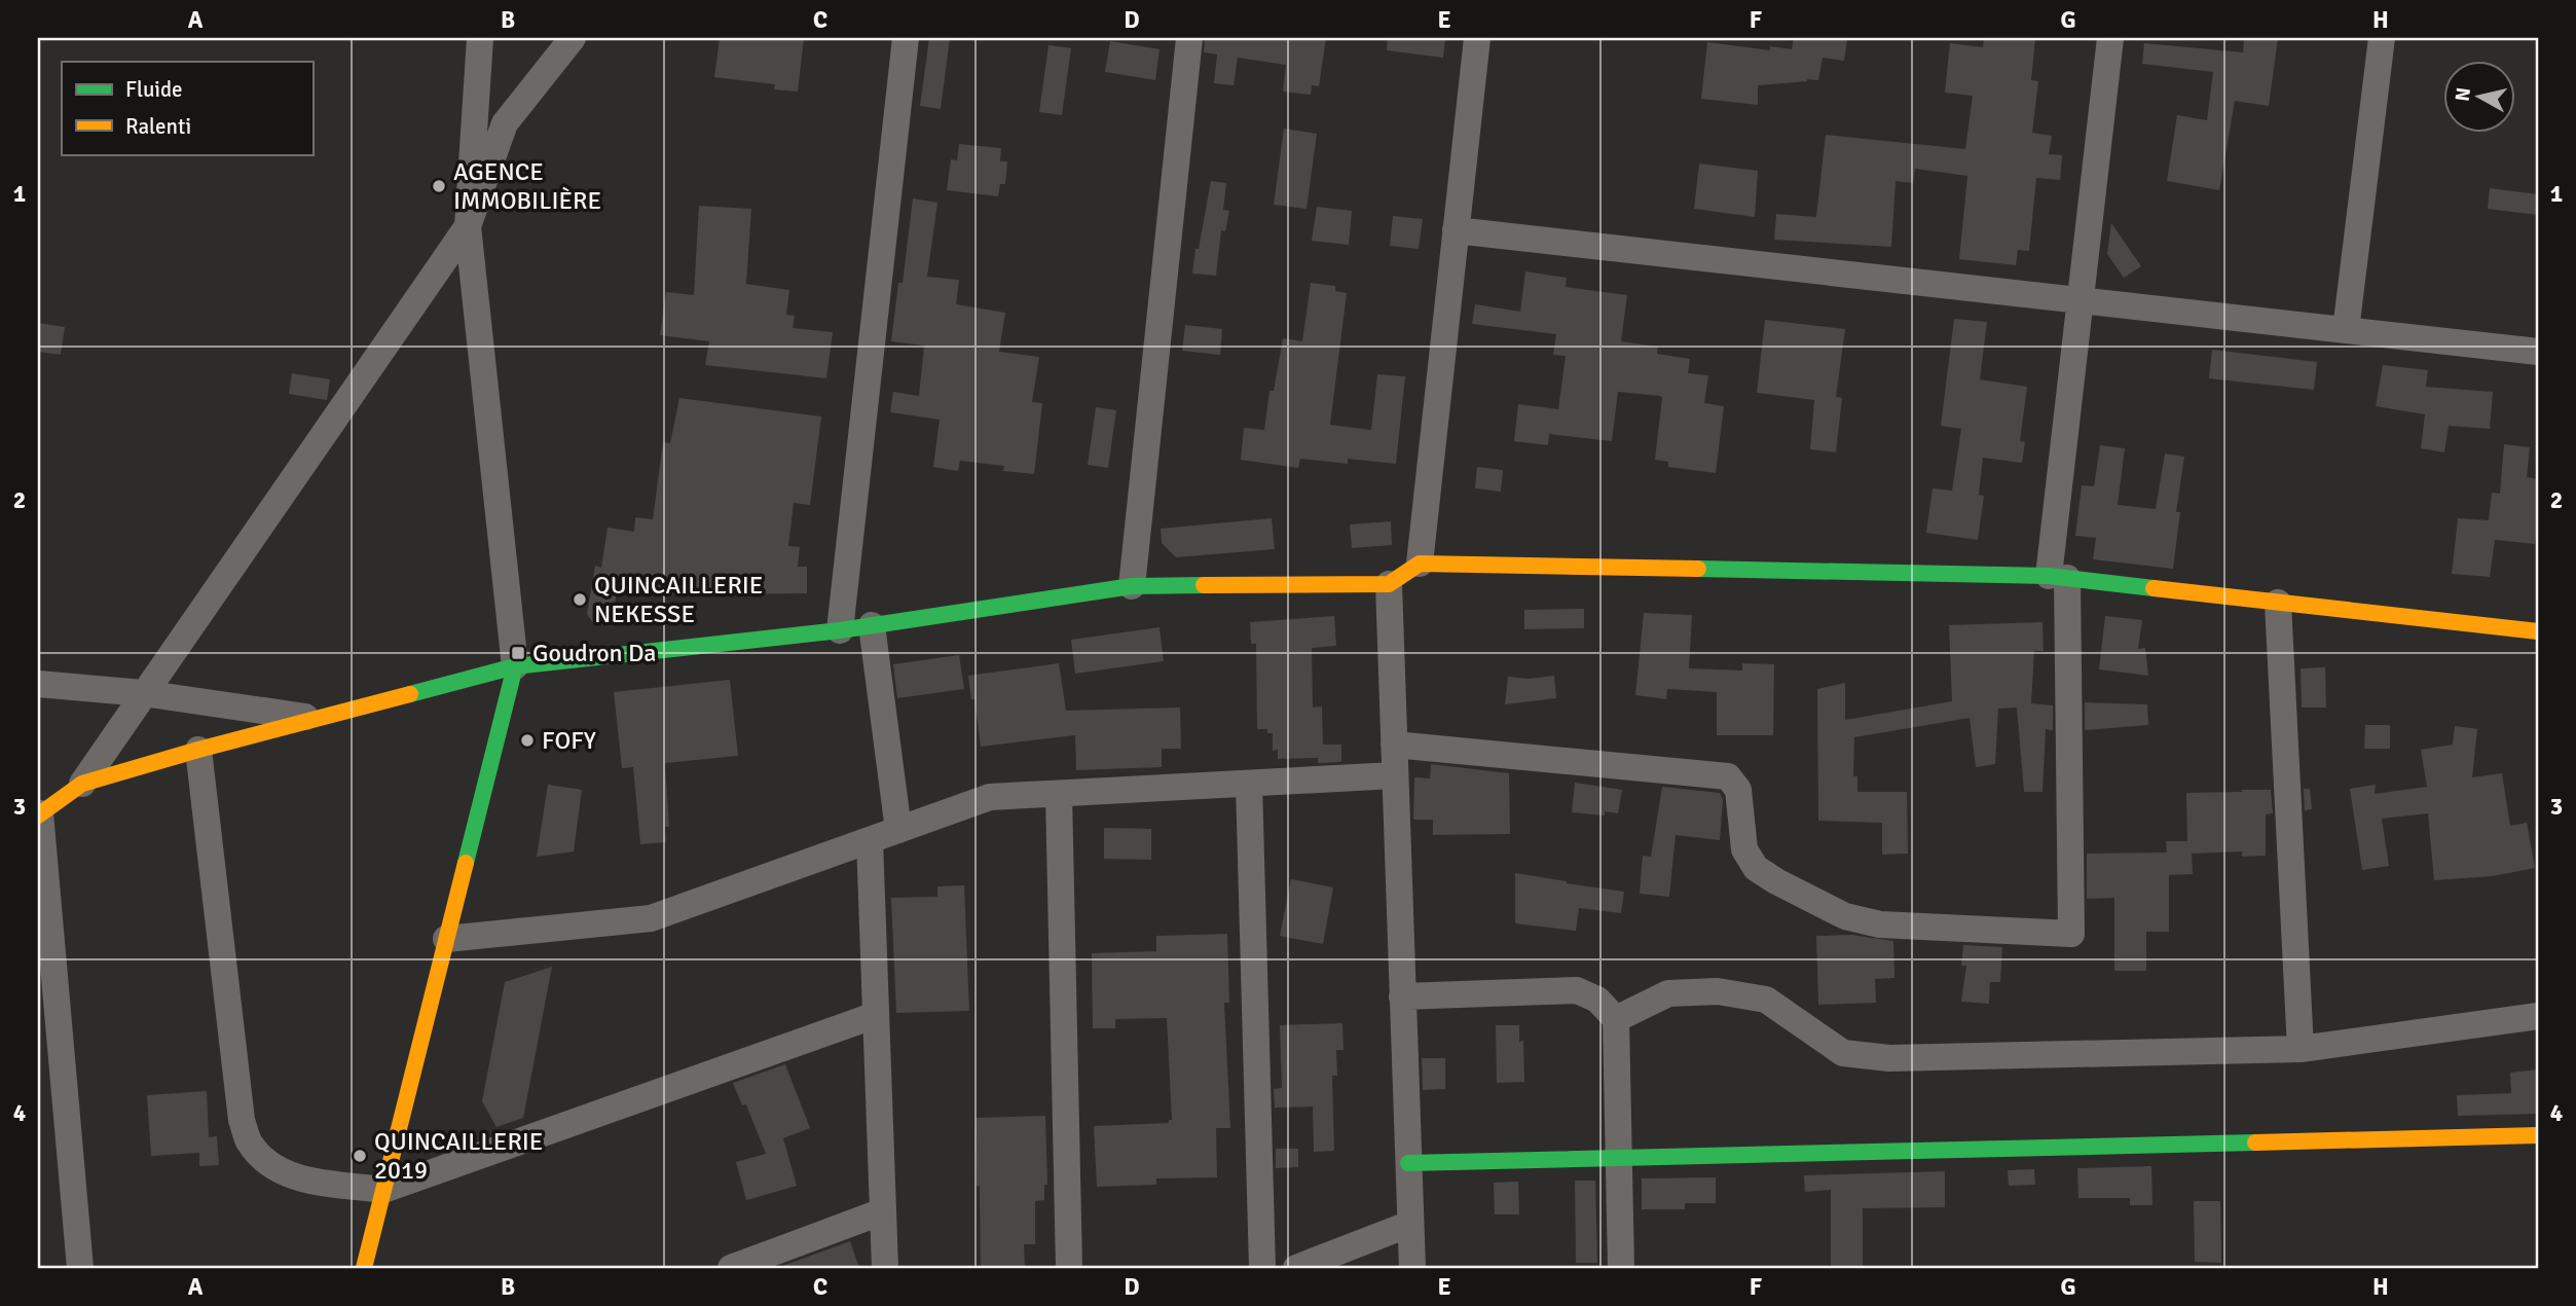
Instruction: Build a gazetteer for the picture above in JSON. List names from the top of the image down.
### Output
{
  "places": {
    "other": [
      "AGENCE IMMOBILIÈRE",
      "QUINCAILLERIE NEKESSE",
      "FOFY",
      "QUINCAILLERIE 2019"
    ],
    "transit": ["Goudron Da"]
  },
  "legend": ["Fluide", "Ralenti"],
  "north": "left",
  "grid": {
    "columns": [
      "A",
      "B",
      "C",
      "D",
      "E",
      "F",
      "G",
      "H"
    ],
    "rows": [
      "1",
      "2",
      "3",
      "4"
    ]
  }
}
